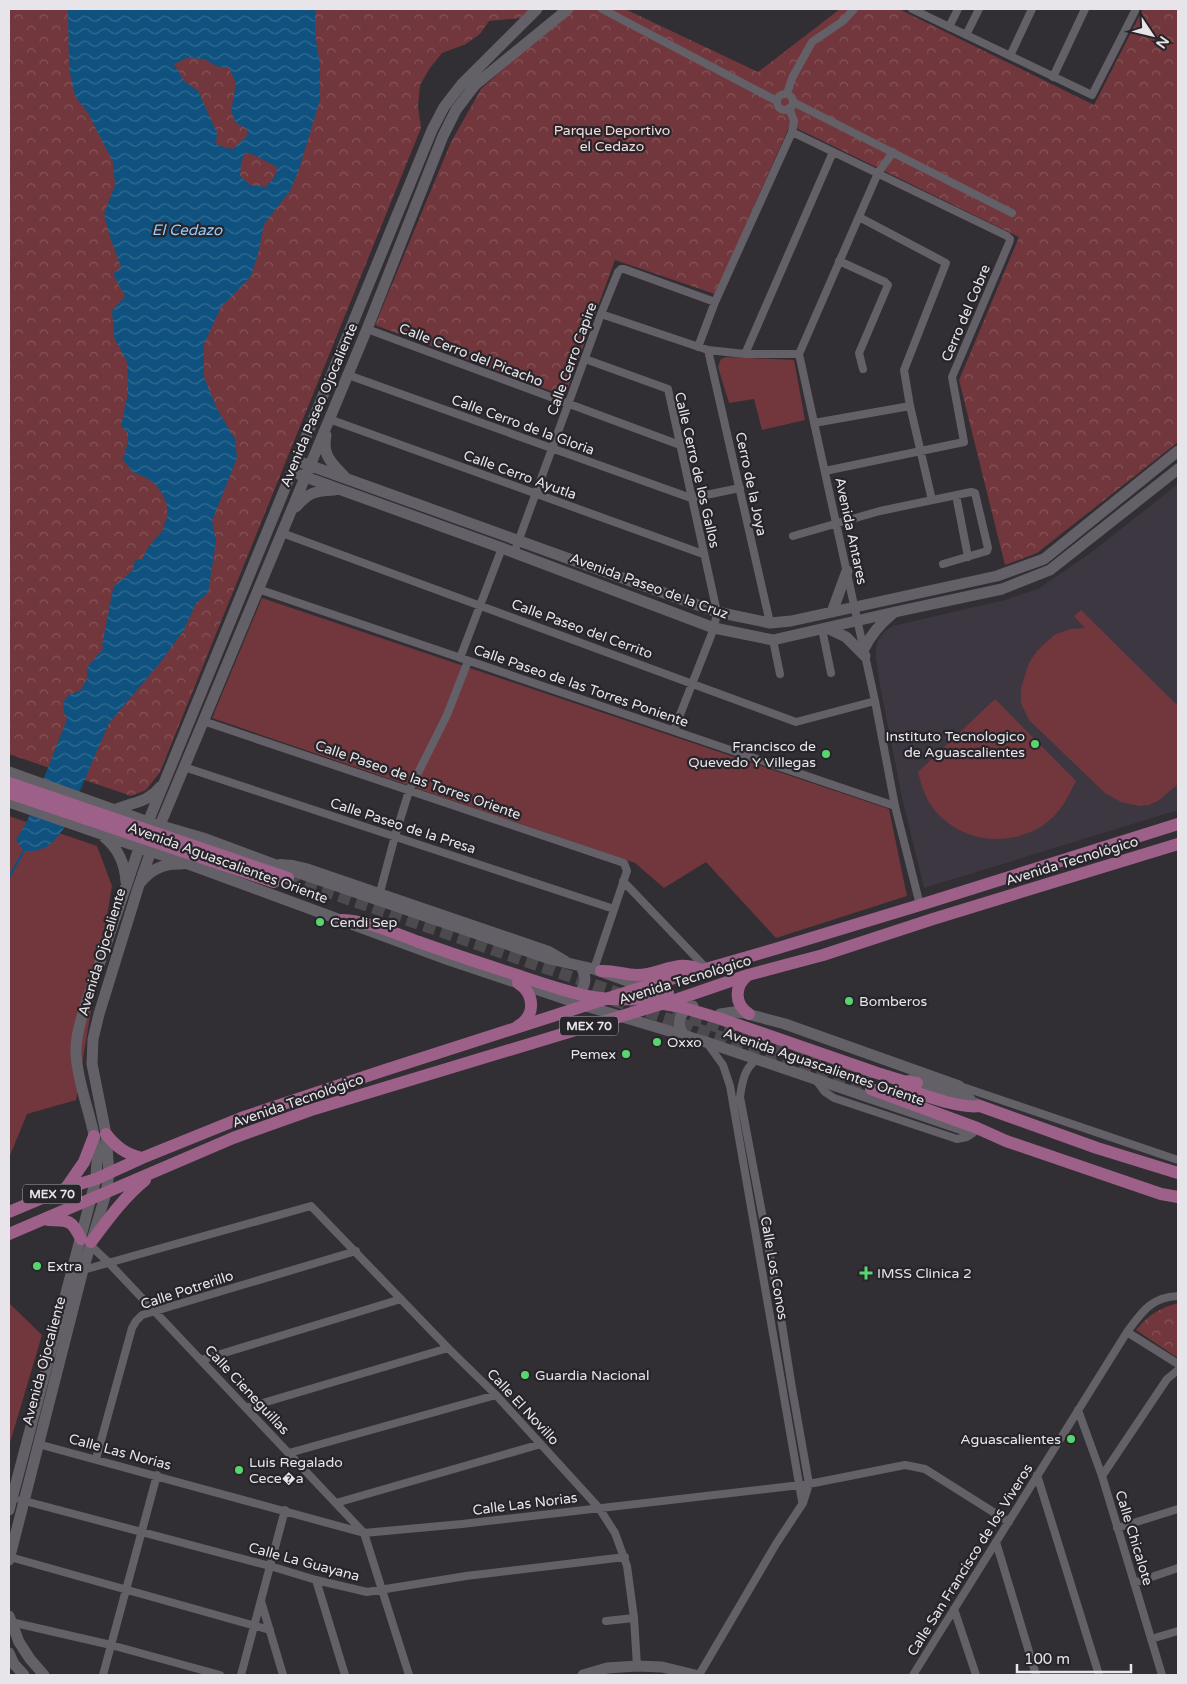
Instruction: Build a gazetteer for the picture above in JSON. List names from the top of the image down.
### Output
{
  "streets": {
    "main road": [
      "Avenida Paseo Ojocaliente",
      "Avenida Paseo de la Cruz",
      "Avenida Tecnológico",
      "Avenida Aguascalientes Oriente",
      "Avenida Ojocaliente",
      "MEX 70"
    ],
    "street": [
      "Cerro del Cobre",
      "Calle Cerro del Picacho",
      "Calle Cerro Capire",
      "Calle Cerro de la Gloria",
      "Calle Cerro de los Gallos",
      "Calle Cerro Ayutla",
      "Cerro de la Joya",
      "Avenida Antares",
      "Calle Paseo del Cerrito",
      "Calle Paseo de las Torres Poniente",
      "Calle Paseo de las Torres Oriente",
      "Calle Paseo de la Presa",
      "Calle Los Conos",
      "Calle Potrerillo",
      "Calle Cieneguillas",
      "Calle El Novillo",
      "Calle Las Norias",
      "Calle Chicalote",
      "Calle San Francisco de los Viveros",
      "Calle La Guayana"
    ]
  },
  "crossings": [
    ["Calle Cerro del Picacho", "Calle Cerro Capire"],
    ["Calle Cerro del Picacho", "Avenida Paseo Ojocaliente"],
    ["Calle Cerro del Picacho", "Calle Cerro de los Gallos"],
    ["Calle Cerro Capire", "Calle Cerro de la Gloria"],
    ["Calle Cerro Capire", "Calle Cerro de los Gallos"],
    ["Calle Cerro Capire", "Calle Cerro Ayutla"],
    ["Calle Cerro Capire", "Avenida Paseo de la Cruz"],
    ["Avenida Paseo Ojocaliente", "Calle Cerro de la Gloria"],
    ["Avenida Paseo Ojocaliente", "Calle Cerro Ayutla"],
    ["Avenida Paseo Ojocaliente", "Avenida Paseo de la Cruz"],
    ["Avenida Paseo Ojocaliente", "Calle Paseo del Cerrito"],
    ["Avenida Paseo Ojocaliente", "Calle Paseo de las Torres Poniente"],
    ["Avenida Paseo Ojocaliente", "Calle Paseo de las Torres Oriente"],
    ["Avenida Paseo Ojocaliente", "Calle Paseo de la Presa"],
    ["Avenida Paseo Ojocaliente", "Avenida Aguascalientes Oriente"],
    ["Avenida Paseo Ojocaliente", "Avenida Ojocaliente"],
    ["Calle Cerro de la Gloria", "Calle Cerro de los Gallos"],
    ["Calle Cerro de los Gallos", "Calle Cerro Ayutla"],
    ["Calle Cerro de los Gallos", "Avenida Paseo de la Cruz"],
    ["Cerro de la Joya", "Avenida Paseo de la Cruz"],
    ["Avenida Antares", "Avenida Paseo de la Cruz"],
    ["Avenida Antares", "Calle Paseo del Cerrito"],
    ["Avenida Antares", "Calle Paseo de las Torres Poniente"],
    ["Avenida Antares", "Avenida Tecnológico"],
    ["Avenida Tecnológico", "Avenida Aguascalientes Oriente"],
    ["Avenida Tecnológico", "Avenida Ojocaliente"],
    ["Avenida Aguascalientes Oriente", "Avenida Ojocaliente"],
    ["Avenida Aguascalientes Oriente", "Calle Los Conos"],
    ["Avenida Ojocaliente", "Calle Cieneguillas"],
    ["Avenida Ojocaliente", "Calle Las Norias"],
    ["Avenida Ojocaliente", "Calle La Guayana"],
    ["Calle Los Conos", "Calle Las Norias"],
    ["Calle Potrerillo", "Calle Cieneguillas"],
    ["Calle Potrerillo", "Calle El Novillo"],
    ["Calle Potrerillo", "Calle Las Norias"],
    ["Calle Cieneguillas", "Calle El Novillo"],
    ["Calle Cieneguillas", "Calle Las Norias"],
    ["Calle Cieneguillas", "Calle La Guayana"],
    ["Calle El Novillo", "Calle Las Norias"],
    ["Calle El Novillo", "Calle La Guayana"],
    ["Calle Las Norias", "Calle San Francisco de los Viveros"],
    ["Calle Chicalote", "Calle San Francisco de los Viveros"]
  ],
  "water": ["El Cedazo"],
  "parks": ["Parque Deportivo el Cedazo"],
  "places": {
    "other": [
      "Instituto Tecnologico de Aguascalientes",
      "Francisco de Quevedo Y Villegas",
      "Cendi Sep",
      "Bomberos",
      "Oxxo",
      "Pemex",
      "Extra",
      "Guardia Nacional",
      "Aguascalientes",
      "Luis Regalado Cece�a"
    ],
    "health": ["IMSS Clinica 2"]
  },
  "scale_bar": "100 m",
  "north": "bottom right"
}
